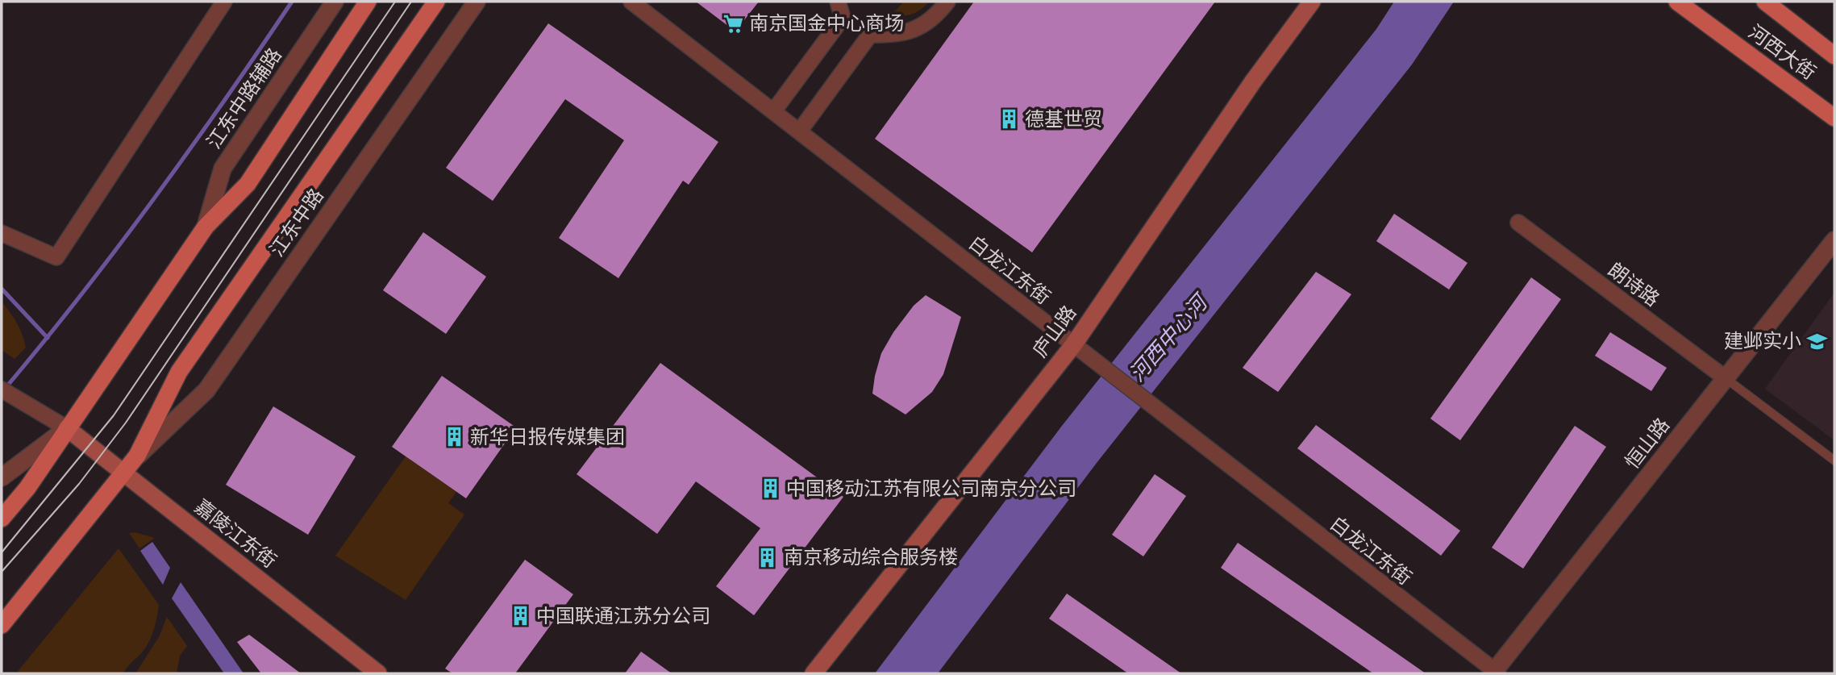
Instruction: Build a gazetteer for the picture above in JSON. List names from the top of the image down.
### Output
{
  "streets": {
    "main road": [
      "河西大街",
      "江东中路",
      "庐山路",
      "嘉陵江东街"
    ],
    "street": [
      "江东中路辅路",
      "白龙江东街",
      "朗诗路",
      "恒山路"
    ]
  },
  "crossings": [
    ["江东中路", "嘉陵江东街"],
    ["白龙江东街", "庐山路"],
    ["白龙江东街", "恒山路"],
    ["朗诗路", "恒山路"]
  ],
  "water": ["河西中心河"],
  "places": {
    "supermarket": ["南京国金中心商场"],
    "building": [
      "德基世贸",
      "新华日报传媒集团",
      "中国移动江苏有限公司南京分公司",
      "南京移动综合服务楼",
      "中国联通江苏分公司"
    ],
    "school or university": ["建邺实小"]
  }
}
